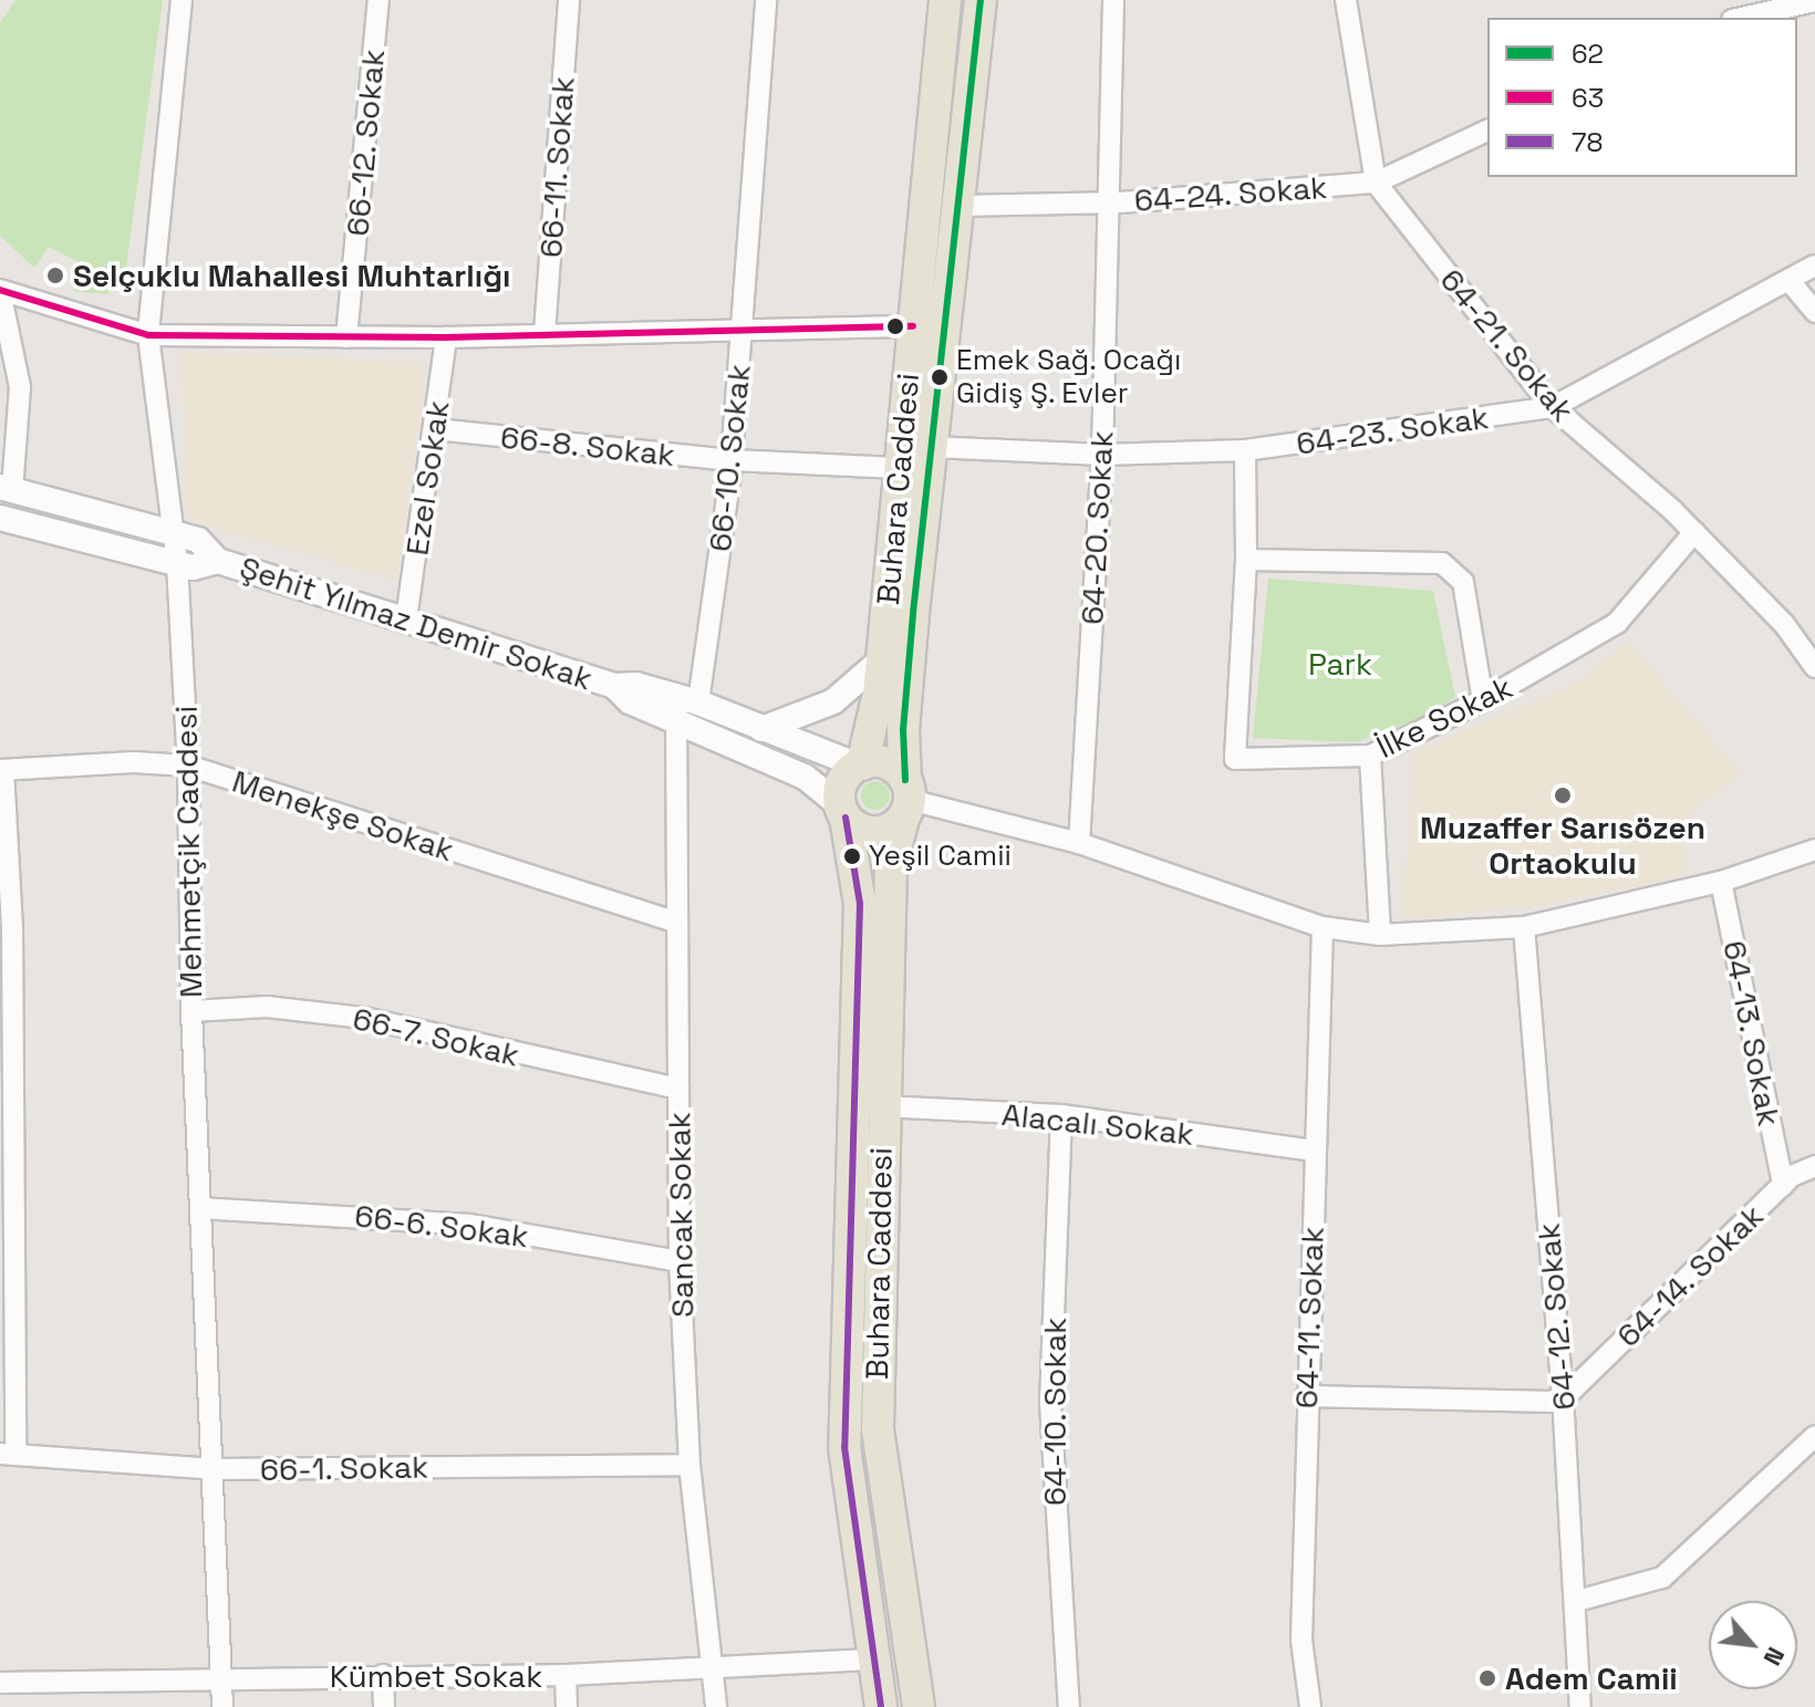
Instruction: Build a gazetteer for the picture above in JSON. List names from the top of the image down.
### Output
{
  "streets": {
    "main road": ["Buhara Caddesi"],
    "street": [
      "66-12. Sokak",
      "66-11. Sokak",
      "64-24. Sokak",
      "64-21. Sokak",
      "64-23. Sokak",
      "66-8. Sokak",
      "66-10. Sokak",
      "Ezel Sokak",
      "64-20. Sokak",
      "Şehit Yılmaz Demir Sokak",
      "İlke Sokak",
      "Menekşe Sokak",
      "Mehmetçik Caddesi",
      "64-13. Sokak",
      "66-7. Sokak",
      "Alacalı Sokak",
      "Sancak Sokak",
      "66-6. Sokak",
      "64-14. Sokak",
      "64-12. Sokak",
      "64-11. Sokak",
      "64-10. Sokak",
      "66-1. Sokak",
      "Kümbet Sokak"
    ]
  },
  "crossings": [
    ["64-24. Sokak", "64-21. Sokak"],
    ["64-24. Sokak", "Buhara Caddesi"],
    ["64-24. Sokak", "64-20. Sokak"],
    ["64-21. Sokak", "64-23. Sokak"],
    ["64-21. Sokak", "İlke Sokak"],
    ["64-23. Sokak", "Buhara Caddesi"],
    ["64-23. Sokak", "64-20. Sokak"],
    ["64-23. Sokak", "İlke Sokak"],
    ["66-8. Sokak", "66-10. Sokak"],
    ["66-8. Sokak", "Ezel Sokak"],
    ["66-8. Sokak", "Buhara Caddesi"],
    ["66-10. Sokak", "Şehit Yılmaz Demir Sokak"],
    ["66-10. Sokak", "Sancak Sokak"],
    ["Ezel Sokak", "Şehit Yılmaz Demir Sokak"],
    ["Buhara Caddesi", "Şehit Yılmaz Demir Sokak"],
    ["Buhara Caddesi", "Alacalı Sokak"],
    ["Buhara Caddesi", "Kümbet Sokak"],
    ["Şehit Yılmaz Demir Sokak", "Mehmetçik Caddesi"],
    ["Şehit Yılmaz Demir Sokak", "Sancak Sokak"],
    ["Menekşe Sokak", "Mehmetçik Caddesi"],
    ["Menekşe Sokak", "Sancak Sokak"],
    ["Mehmetçik Caddesi", "66-7. Sokak"],
    ["Mehmetçik Caddesi", "66-6. Sokak"],
    ["Mehmetçik Caddesi", "66-1. Sokak"],
    ["Mehmetçik Caddesi", "Kümbet Sokak"],
    ["64-13. Sokak", "64-14. Sokak"],
    ["66-7. Sokak", "Sancak Sokak"],
    ["Alacalı Sokak", "64-11. Sokak"],
    ["Alacalı Sokak", "64-10. Sokak"],
    ["Sancak Sokak", "66-6. Sokak"],
    ["Sancak Sokak", "66-1. Sokak"],
    ["Sancak Sokak", "Kümbet Sokak"],
    ["64-14. Sokak", "64-12. Sokak"]
  ],
  "parks": ["Park"],
  "places": [
    "Selçuklu Mahallesi Muhtarlığı",
    "Emek Sağ. Ocağı Gidiş Ş. Evler",
    "Muzaffer Sarısözen Ortaokulu",
    "Yeşil Camii",
    "Adem Camii"
  ],
  "lines": ["transit line 62", "transit line 63", "transit line 78"],
  "legend": ["62", "63", "78"],
  "north": "bottom right"
}
